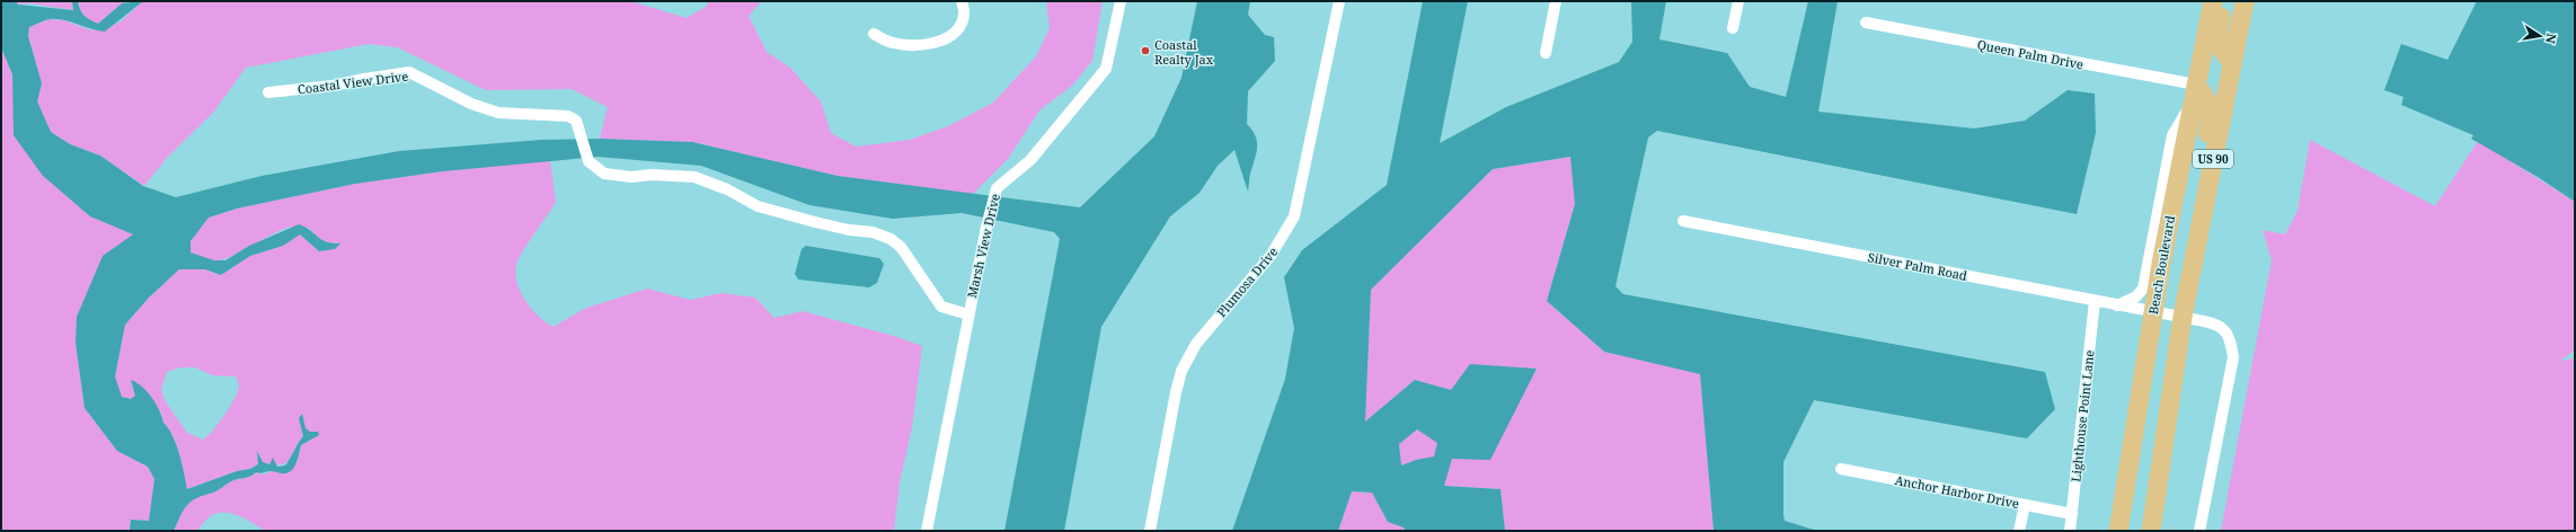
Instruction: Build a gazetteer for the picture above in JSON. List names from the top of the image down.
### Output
{
  "streets": {
    "highway": ["US 90", "Beach Boulevard"],
    "street": [
      "Queen Palm Drive",
      "Coastal View Drive",
      "Marsh View Drive",
      "Silver Palm Road",
      "Plumosa Drive",
      "Lighthouse Point Lane",
      "Anchor Harbor Drive"
    ]
  },
  "crossings": [
    ["Queen Palm Drive", "Beach Boulevard"],
    ["Coastal View Drive", "Marsh View Drive"],
    ["US 90", "Silver Palm Road"],
    ["Beach Boulevard", "Silver Palm Road"],
    ["Silver Palm Road", "Lighthouse Point Lane"],
    ["Lighthouse Point Lane", "Anchor Harbor Drive"]
  ],
  "places": ["Coastal Realty Jax"],
  "north": "right"
}
